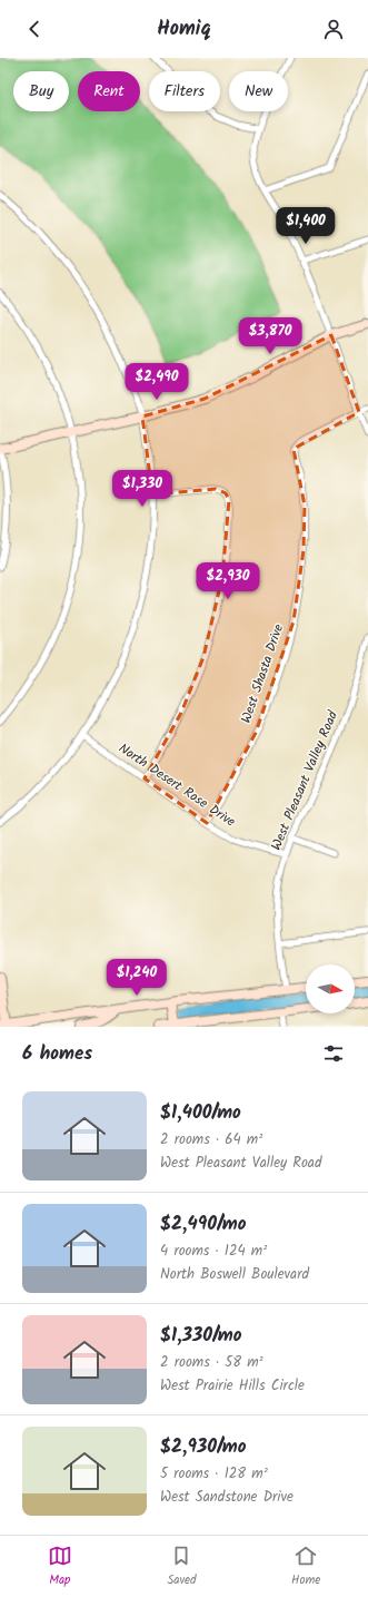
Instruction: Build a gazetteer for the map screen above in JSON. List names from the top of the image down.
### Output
{
  "streets": {
    "street": ["West Shasta Drive", "West Pleasant Valley Road", "North Desert Rose Drive"]
  },
  "crossings": [
    ["West Shasta Drive", "North Desert Rose Drive"],
    ["West Pleasant Valley Road", "North Desert Rose Drive"]
  ],
  "north": "right",
  "page": {
    "header": "Homiq",
    "chip": [
      "Buy",
      "Rent",
      "Filters",
      "New"
    ],
    "price": [
      "$1,400",
      "$3,870",
      "$2,490",
      "$1,330",
      "$2,930",
      "$1,240"
    ],
    "heading": "6 homes",
    "list": [
      {
        "name": "$1,400/mo",
        "note": "2 rooms · 64 m² · West Pleasant Valley Road"
      },
      {
        "name": "$2,490/mo",
        "note": "4 rooms · 124 m² · North Boswell Boulevard"
      },
      {
        "name": "$1,330/mo",
        "note": "2 rooms · 58 m² · West Prairie Hills Circle"
      },
      {
        "name": "$2,930/mo",
        "note": "5 rooms · 128 m² · West Sandstone Drive"
      }
    ],
    "tabs": ["Map", "Saved", "Home"]
  }
}
